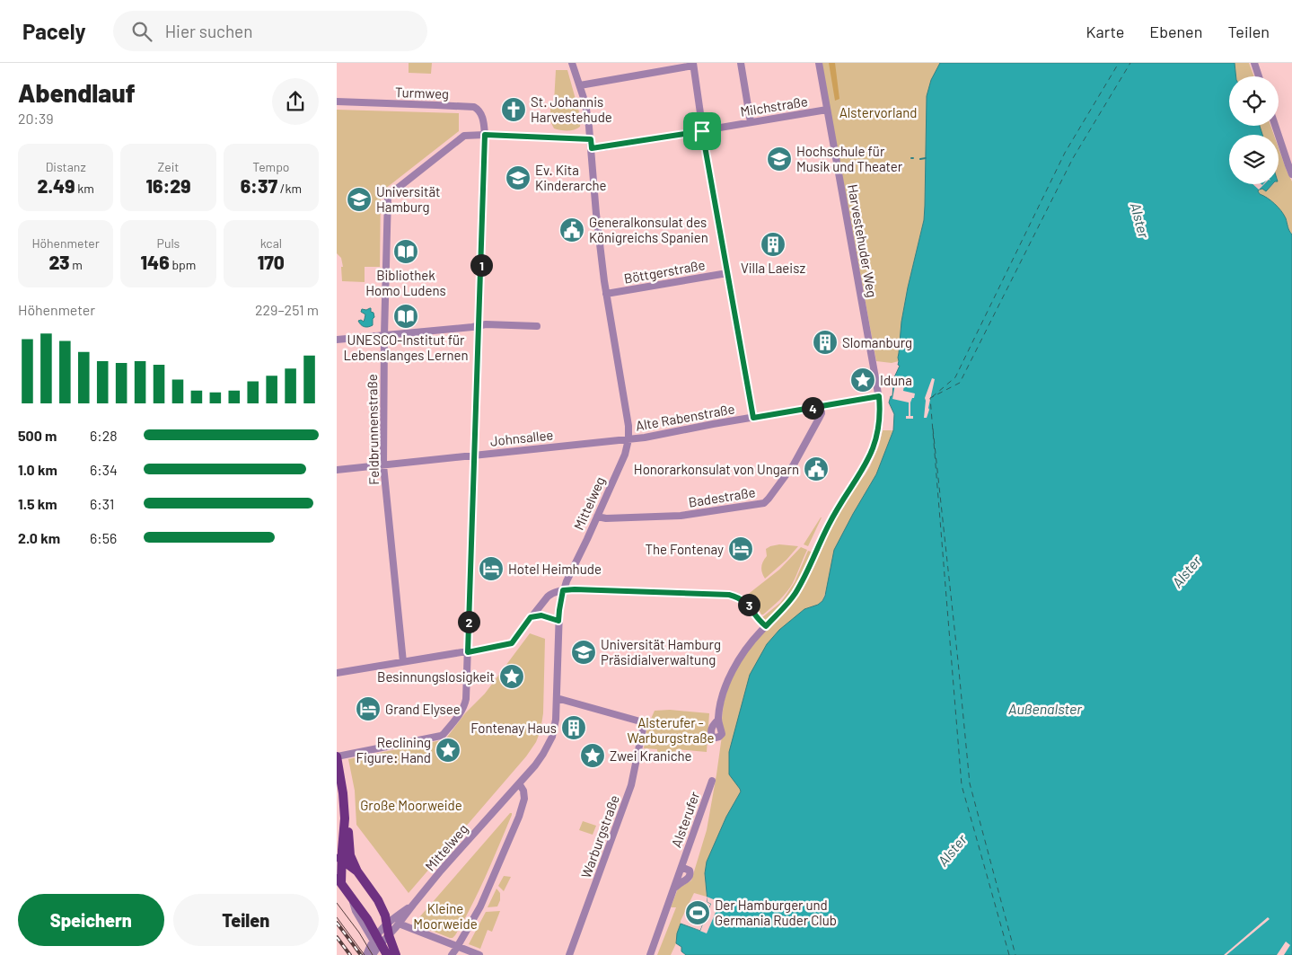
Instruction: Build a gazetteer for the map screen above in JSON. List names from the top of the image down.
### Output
{
  "streets": {
    "street": [
      "Turmweg",
      "Milchstraße",
      "Harvestehuder Weg",
      "Böttgerstraße",
      "Alte Rabenstraße",
      "Feldbrunnenstraße",
      "Johnsallee",
      "Badestraße",
      "Mittelweg",
      "Alsterufer",
      "Warburgstraße"
    ]
  },
  "crossings": [
    ["Turmweg", "Feldbrunnenstraße"],
    ["Turmweg", "Johnsallee"],
    ["Milchstraße", "Harvestehuder Weg"],
    ["Milchstraße", "Mittelweg"],
    ["Harvestehuder Weg", "Alte Rabenstraße"],
    ["Böttgerstraße", "Mittelweg"],
    ["Alte Rabenstraße", "Johnsallee"],
    ["Alte Rabenstraße", "Badestraße"],
    ["Alte Rabenstraße", "Mittelweg"],
    ["Feldbrunnenstraße", "Johnsallee"],
    ["Johnsallee", "Mittelweg"],
    ["Badestraße", "Mittelweg"],
    ["Mittelweg", "Warburgstraße"]
  ],
  "water": ["Alster", "Außenalster"],
  "parks": [
    "Alstervorland",
    "Alsterufer - Warburgstraße",
    "Große Moorweide",
    "Kleine Moorweide"
  ],
  "places": {
    "church": ["St. Johannis Harvestehude"],
    "school or university": [
      "Hochschule für Musik und Theater",
      "Ev. Kita Kinderarche",
      "Universität Hamburg",
      "Universität Hamburg Präsidialverwaltung"
    ],
    "public building": ["Generalkonsulat des Königreichs Spanien", "Honorarkonsulat von Ungarn"],
    "building": ["Villa Laeisz", "Slomanburg", "Fontenay Haus"],
    "library": ["Bibliothek Homo Ludens", "UNESCO-Institut für Lebenslanges Lernen"],
    "place": [
      "Iduna",
      "Besinnungslosigkeit",
      "Reclining Figure: Hand",
      "Zwei Kraniche"
    ],
    "hotel": ["The Fontenay", "Hotel Heimhude", "Grand Elysee"],
    "sports": ["Der Hamburger und Germania Ruder Club"]
  },
  "page": {
    "header": "Pacely",
    "search": "Hier suchen",
    "nav": ["Karte", "Ebenen", "Teilen"],
    "heading": ["Abendlauf", "20:39"],
    "stats": [
      ["Distanz", "2.49 km"],
      ["Zeit", "16:29"],
      ["Tempo", "6:37 /km"],
      ["Höhenmeter", "23 m"],
      ["Puls", "146 bpm"],
      ["kcal", "170"]
    ],
    "pins": [
      "1",
      "4",
      "3",
      "2"
    ],
    "chart": ["Höhenmeter", "229–251 m"],
    "list": [
      {
        "name": "500 m",
        "note": "6:28"
      },
      {
        "name": "1.0 km",
        "note": "6:34"
      },
      {
        "name": "1.5 km",
        "note": "6:31"
      },
      {
        "name": "2.0 km",
        "note": "6:56"
      }
    ],
    "buttons": ["Speichern", "Teilen"]
  }
}
